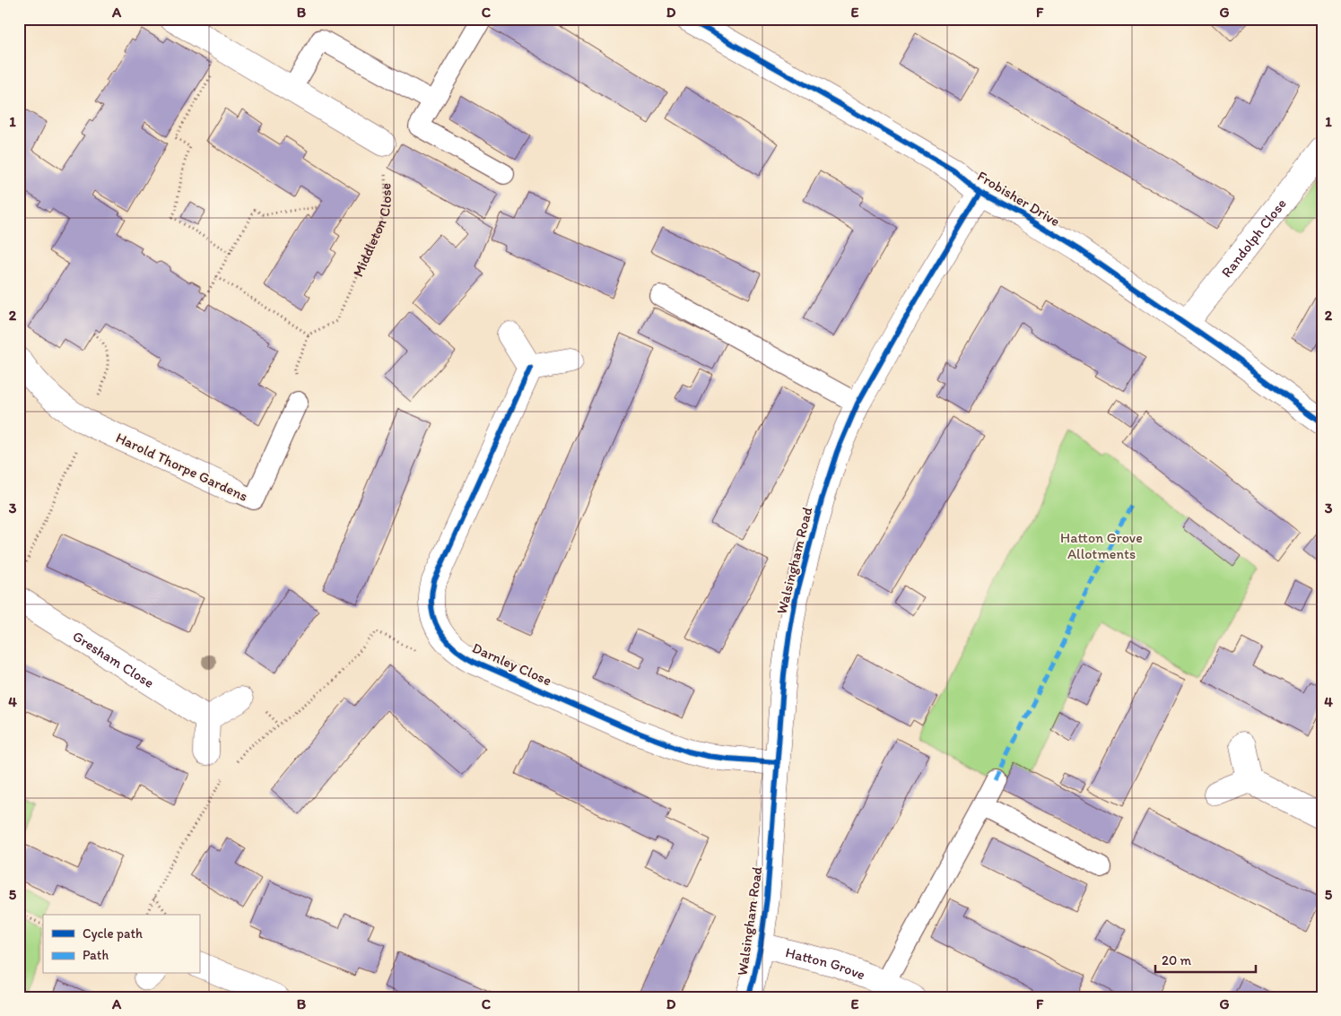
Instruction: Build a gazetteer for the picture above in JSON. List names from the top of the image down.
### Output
{
  "streets": {
    "street": [
      "Frobisher Drive",
      "Randolph Close",
      "Harold Thorpe Gardens",
      "Walsingham Road",
      "Gresham Close",
      "Darnley Close",
      "Hatton Grove"
    ],
    "path": ["Middleton Close"]
  },
  "crossings": [
    ["Frobisher Drive", "Randolph Close"],
    ["Frobisher Drive", "Walsingham Road"],
    ["Walsingham Road", "Darnley Close"],
    ["Walsingham Road", "Hatton Grove"]
  ],
  "parks": ["Hatton Grove Allotments"],
  "legend": ["Cycle path", "Path"],
  "scale_bar": "20 m",
  "grid": {
    "columns": [
      "A",
      "B",
      "C",
      "D",
      "E",
      "F",
      "G"
    ],
    "rows": [
      "1",
      "2",
      "3",
      "4",
      "5"
    ]
  }
}
